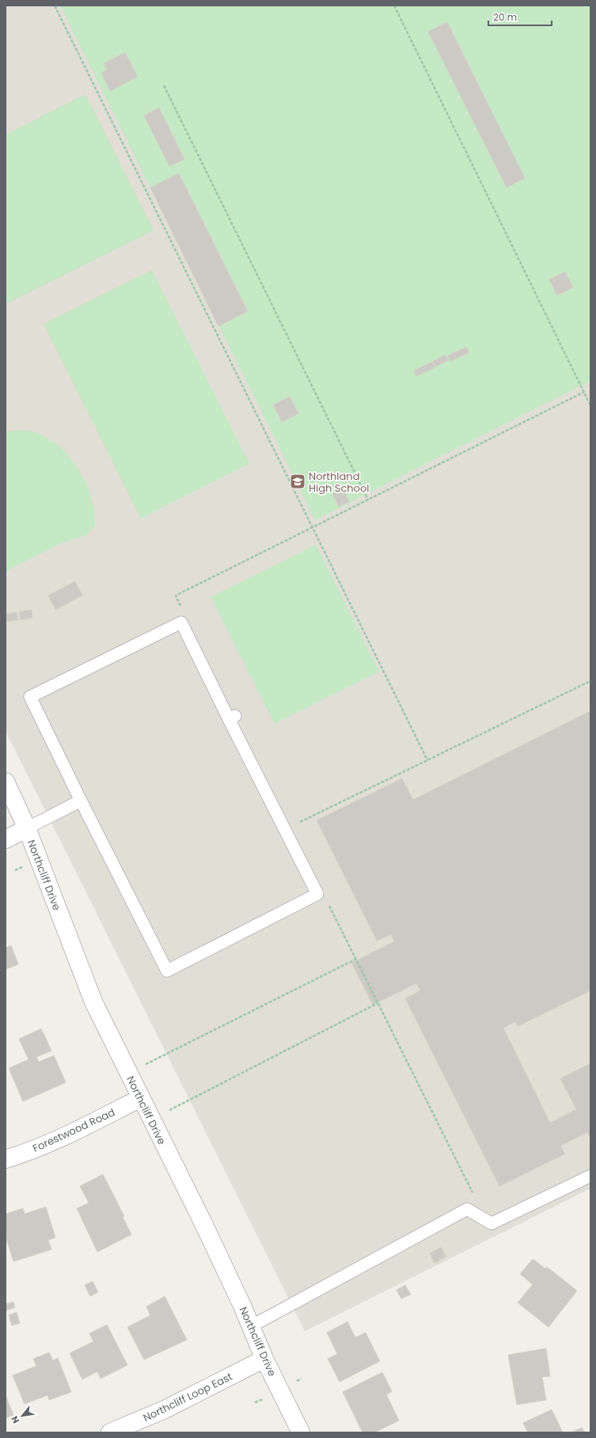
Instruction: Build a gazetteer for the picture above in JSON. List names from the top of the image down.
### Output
{
  "streets": {
    "street": ["Northcliff Drive", "Forestwood Road", "Northcliff Loop East"]
  },
  "crossings": [
    ["Northcliff Drive", "Forestwood Road"],
    ["Northcliff Drive", "Northcliff Loop East"]
  ],
  "places": {
    "school or university": ["Northland High School"]
  },
  "scale_bar": "20 m",
  "north": "bottom left"
}
